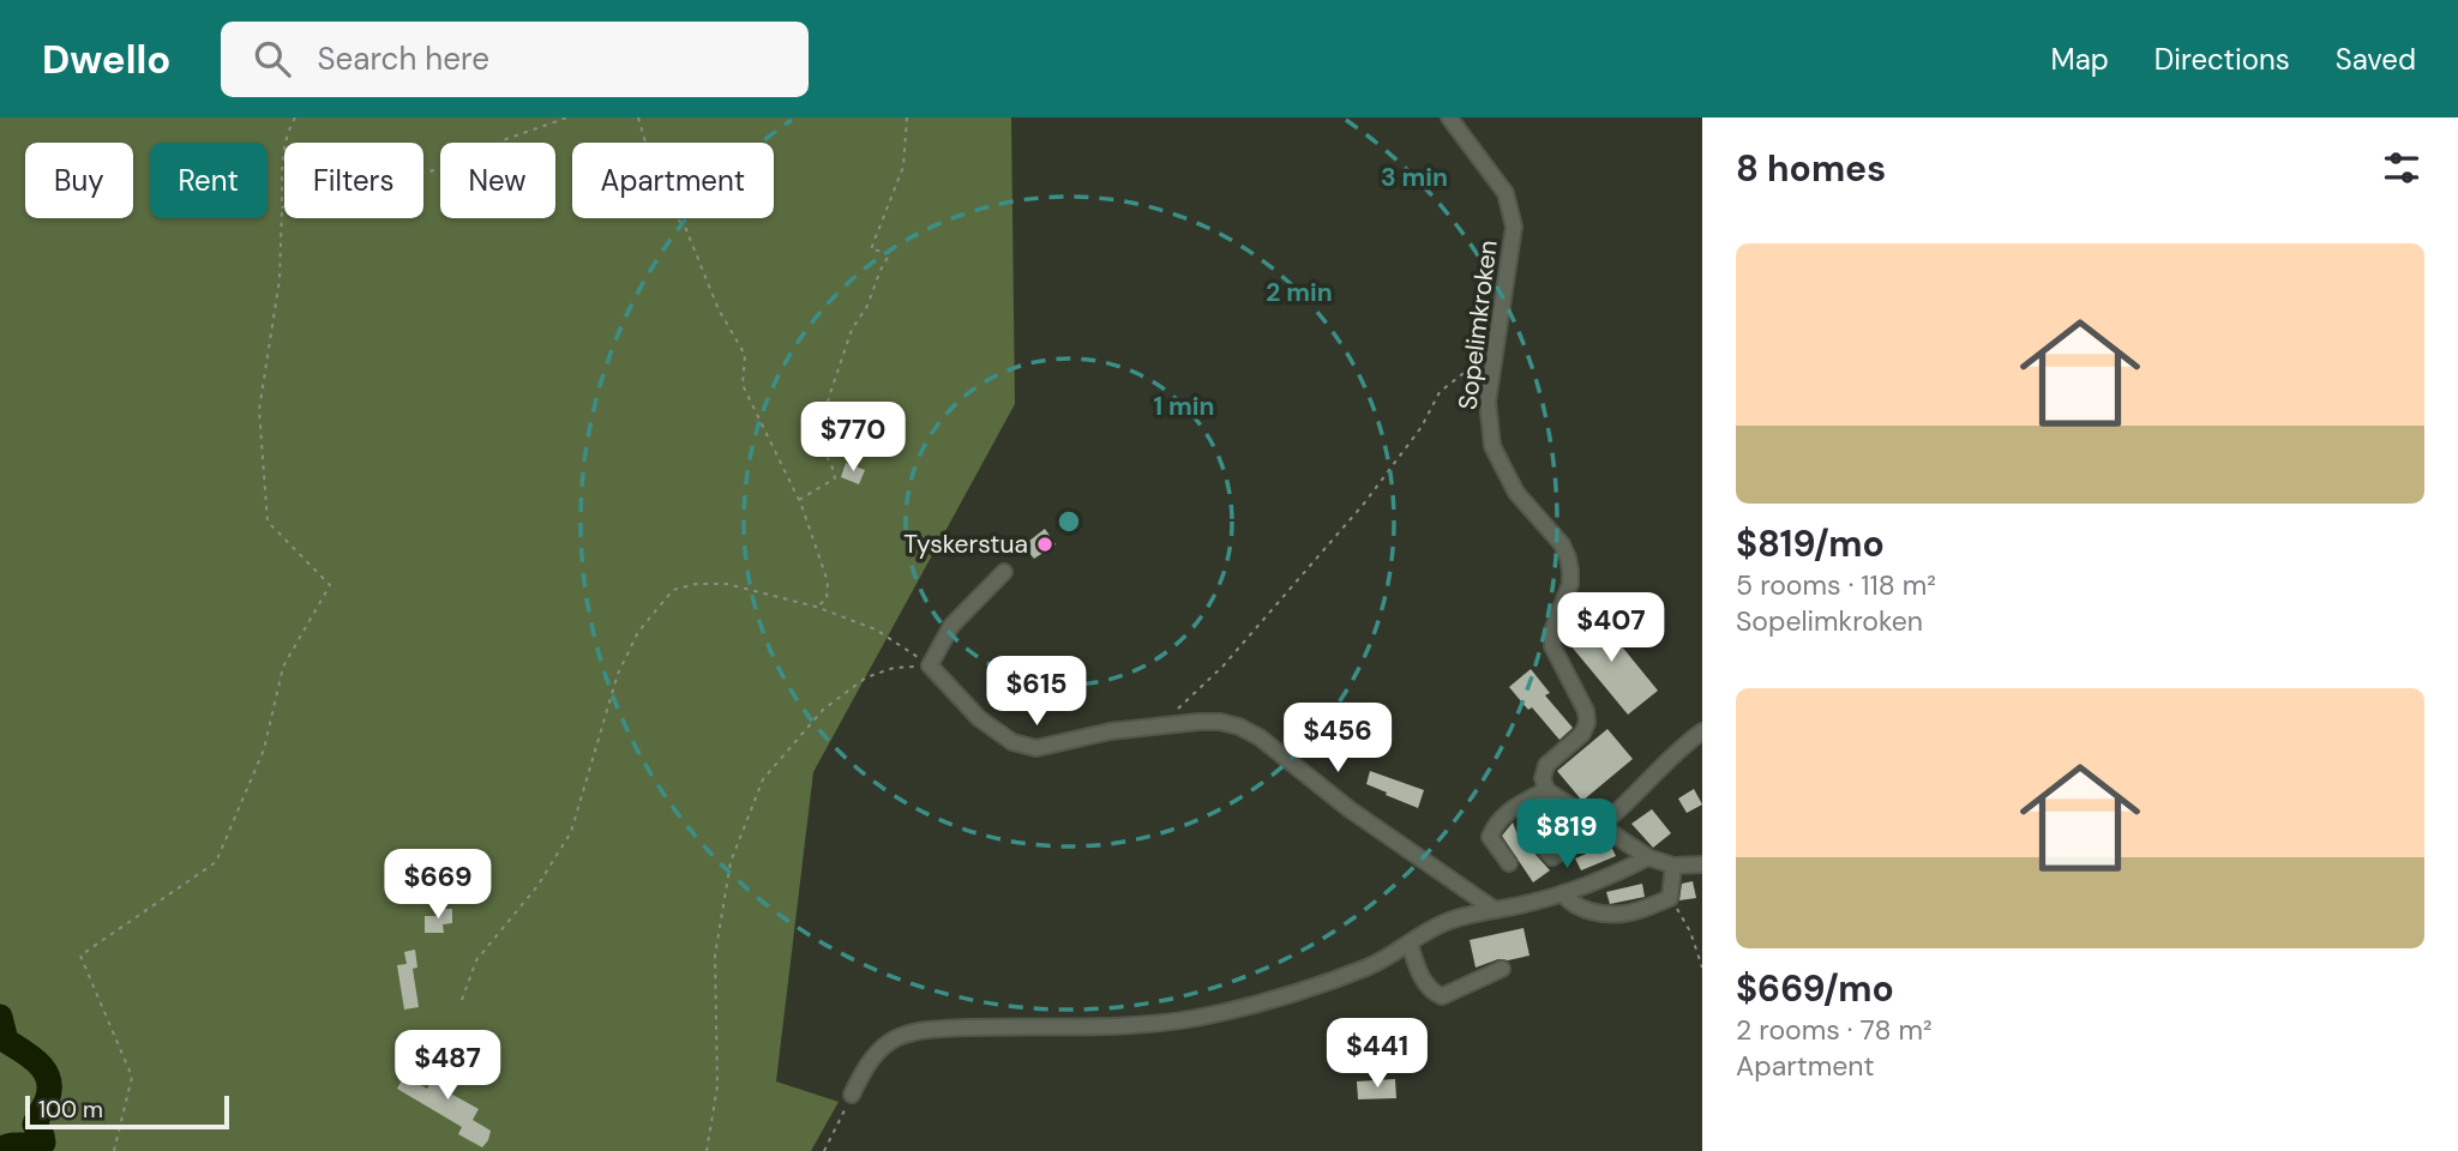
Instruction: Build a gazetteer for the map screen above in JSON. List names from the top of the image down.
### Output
{
  "streets": {
    "street": ["Sopelimkroken"]
  },
  "places": ["Tyskerstua"],
  "scale_bar": "100 m",
  "page": {
    "header": "Dwello",
    "search": "Search here",
    "nav": ["Map", "Directions", "Saved"],
    "heading": "8 homes",
    "chip": [
      "Buy",
      "Rent",
      "Filters",
      "New",
      "Apartment"
    ],
    "list": [
      {
        "name": "$819/mo",
        "note": "5 rooms · 118 m² · Sopelimkroken"
      },
      {
        "name": "$669/mo",
        "note": "2 rooms · 78 m² · Apartment"
      }
    ],
    "price": [
      "$770",
      "$407",
      "$615",
      "$456",
      "$819",
      "$669",
      "$441",
      "$487"
    ],
    "scale": "100 m"
  },
  "rings": ["3 min", "2 min", "1 min"]
}
